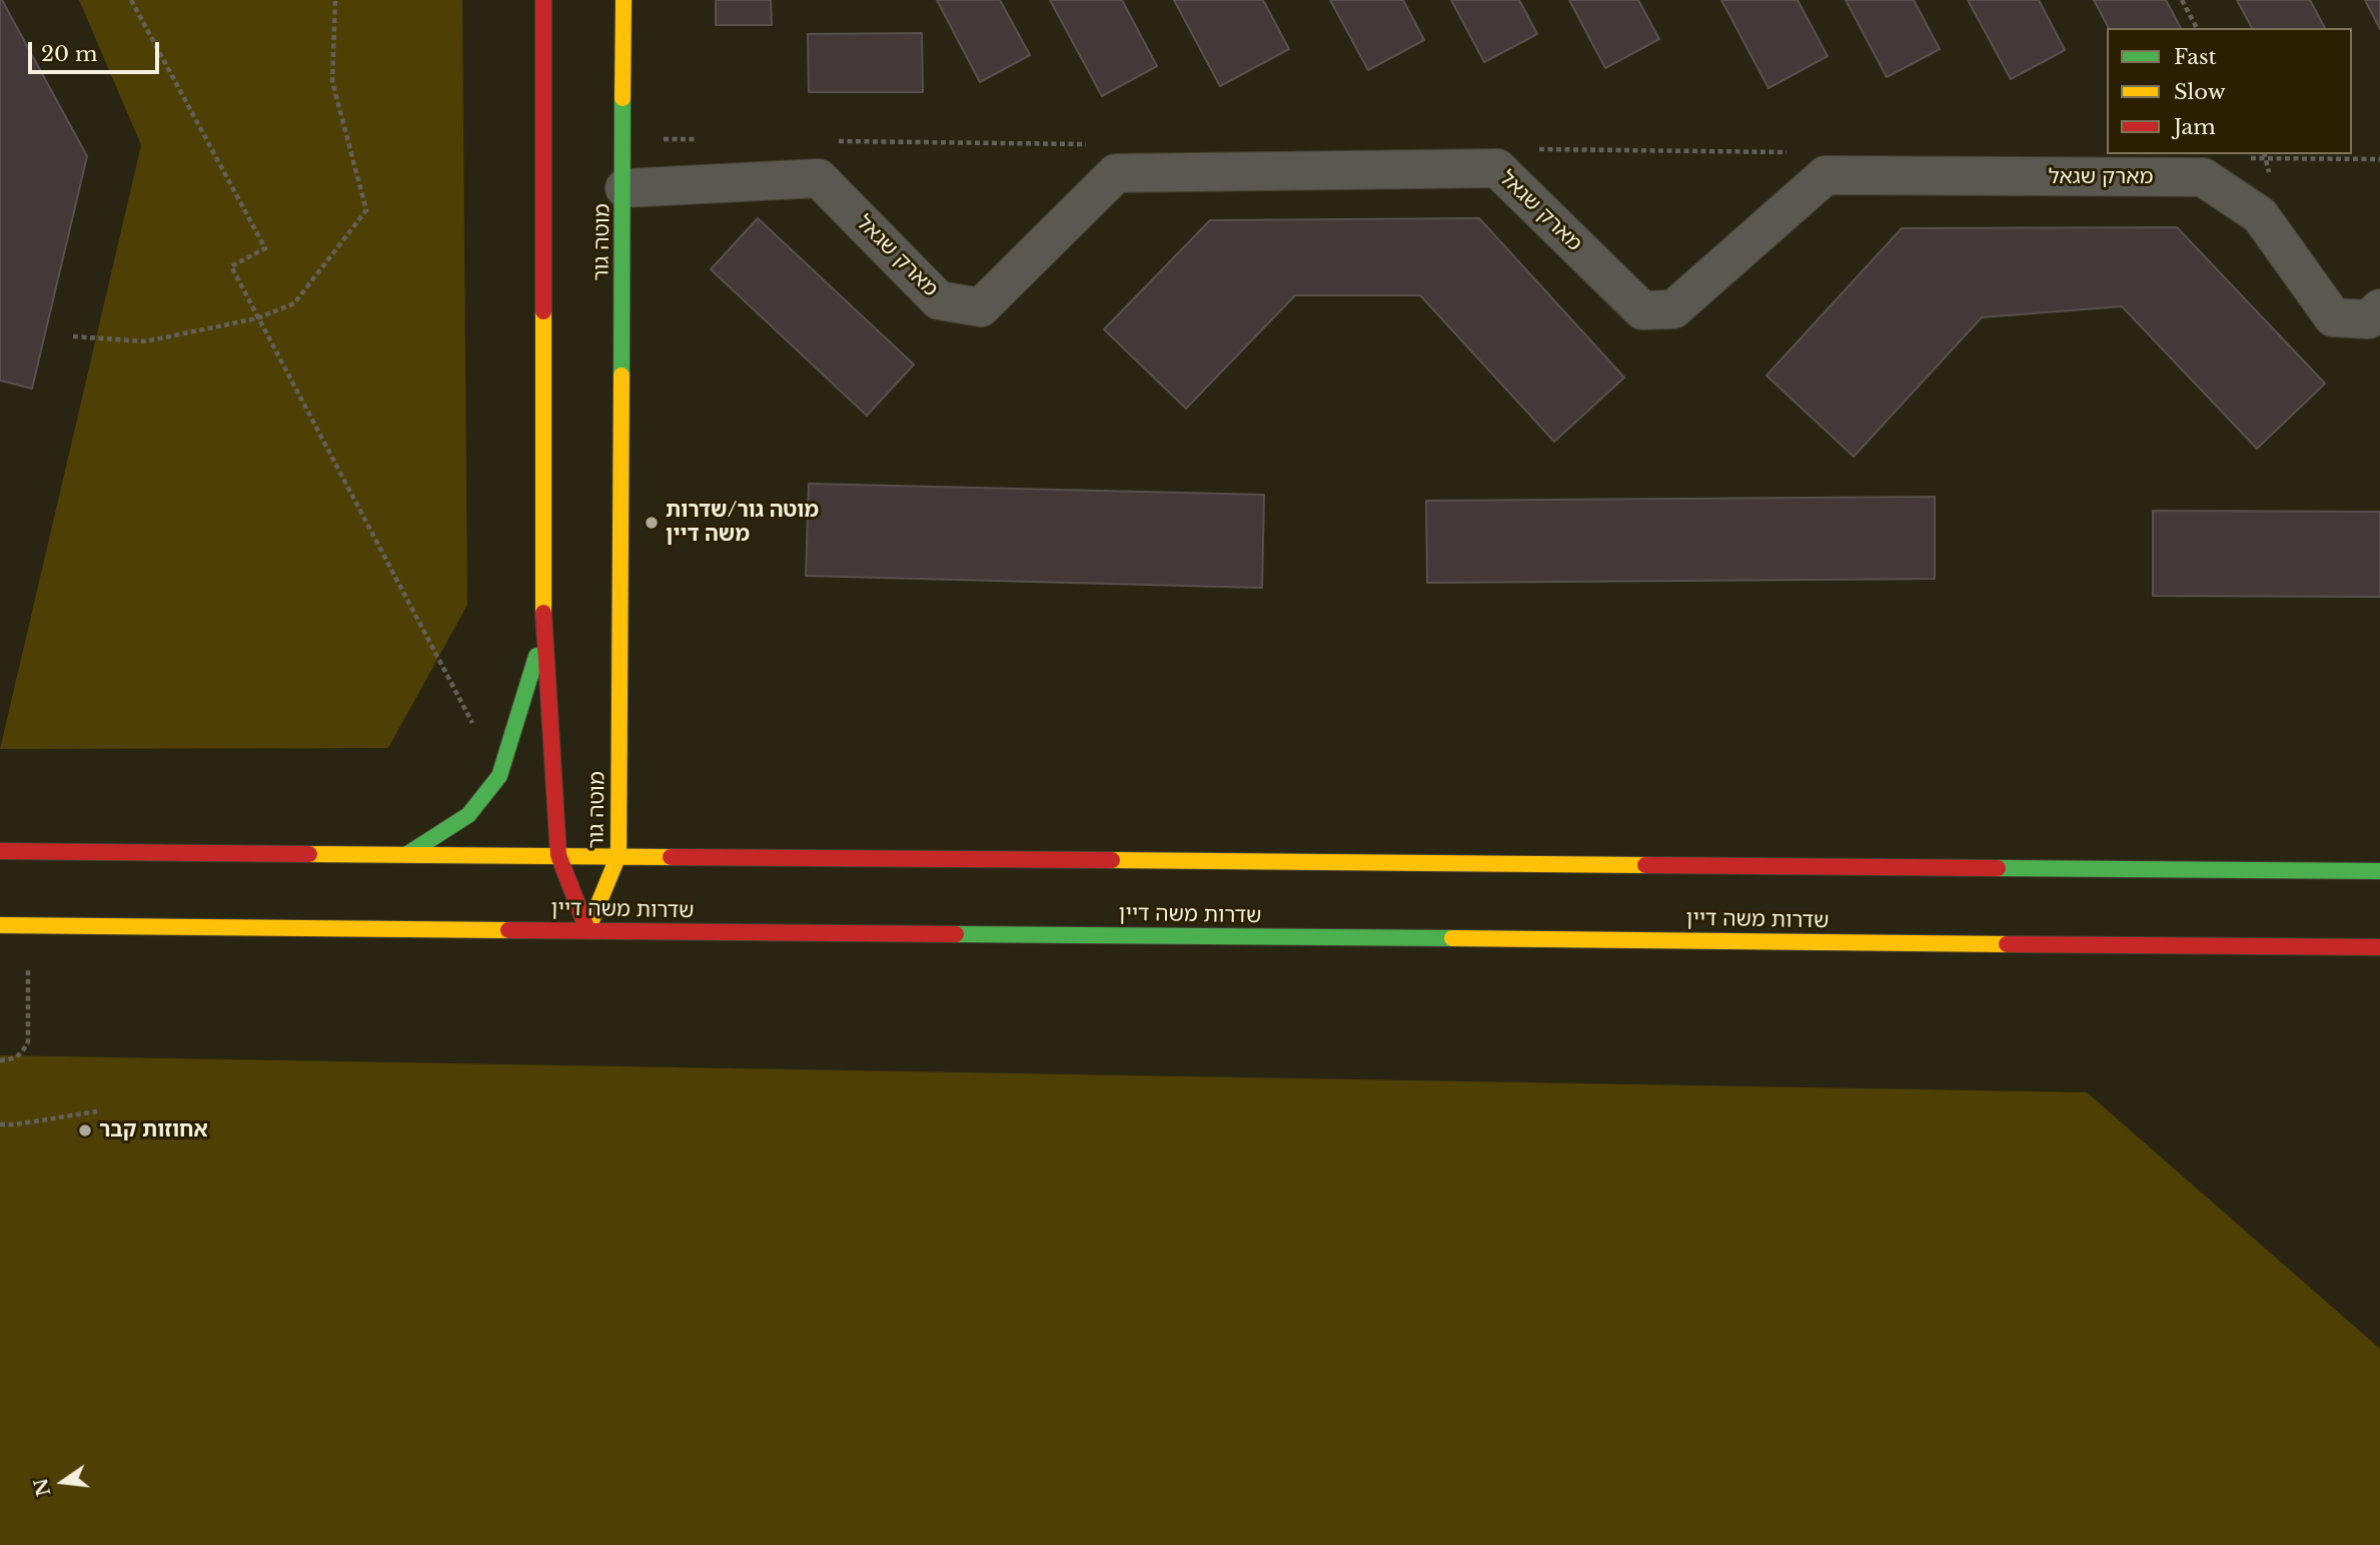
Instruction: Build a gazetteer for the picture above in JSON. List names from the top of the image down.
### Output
{
  "streets": {
    "main road": ["מוטה גור", "שדרות משה דיין"],
    "street": ["מארק שגאל"]
  },
  "crossings": [
    ["מארק שגאל", "מוטה גור"],
    ["מוטה גור", "שדרות משה דיין"]
  ],
  "places": ["מוטה גור/שדרות משה דיין", "אחוזות קבר"],
  "legend": ["Fast", "Slow", "Jam"],
  "scale_bar": "20 m",
  "north": "left"
}
